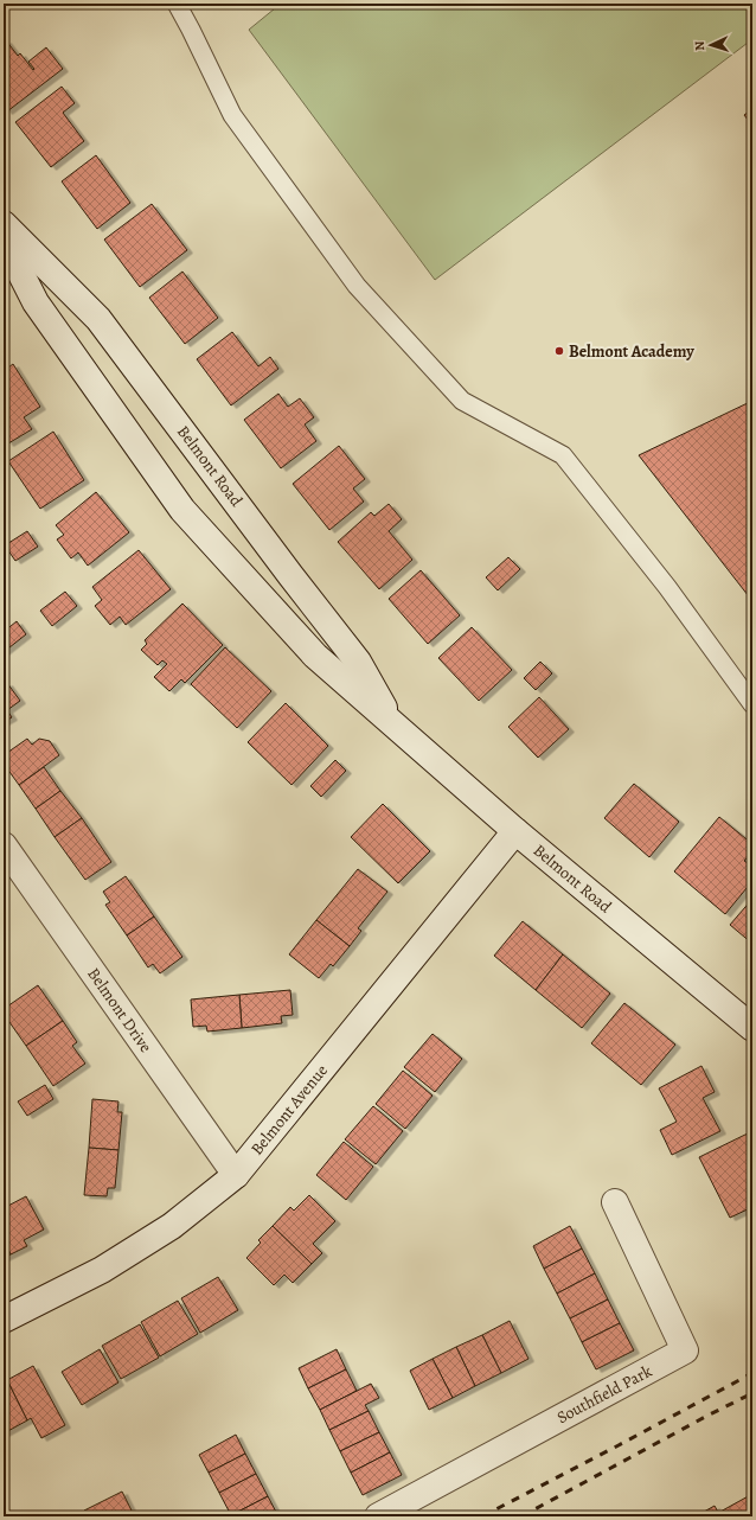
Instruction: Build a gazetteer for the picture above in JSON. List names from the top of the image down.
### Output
{
  "streets": {
    "street": [
      "Belmont Road",
      "Belmont Drive",
      "Belmont Avenue",
      "Southfield Park"
    ]
  },
  "crossings": [
    ["Belmont Road", "Belmont Avenue"],
    ["Belmont Drive", "Belmont Avenue"]
  ],
  "places": ["Belmont Academy"],
  "north": "left"
}
